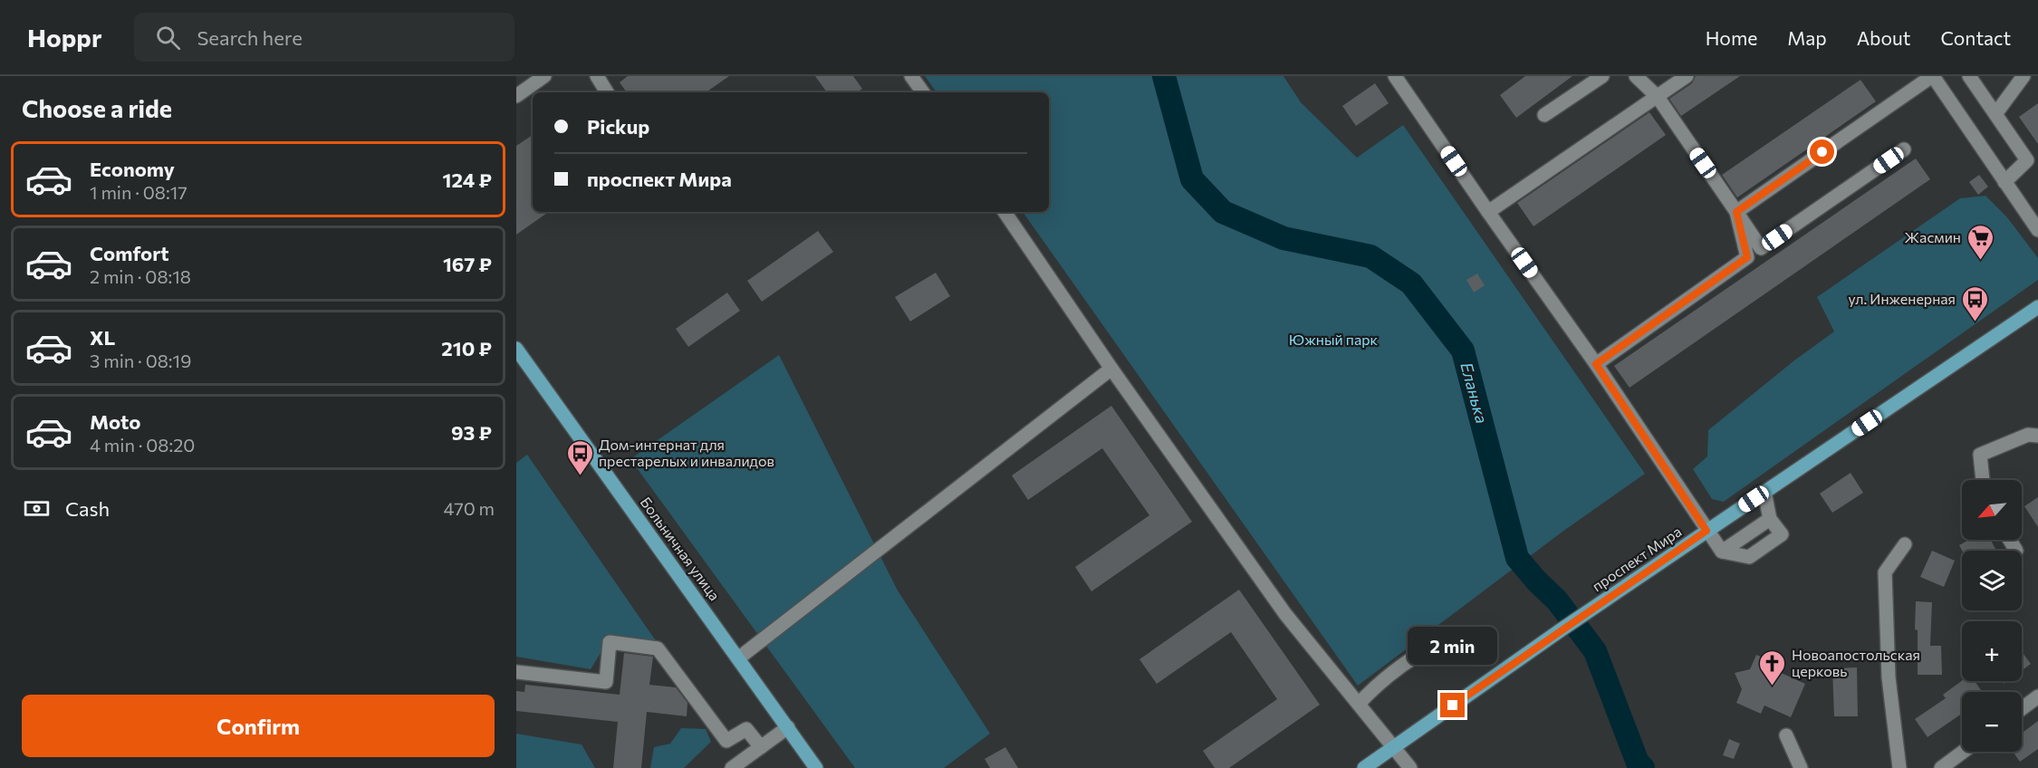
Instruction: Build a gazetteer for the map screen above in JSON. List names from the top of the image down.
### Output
{
  "streets": {
    "main road": ["Больничная улица", "проспект Мира"]
  },
  "water": ["Еланька"],
  "parks": ["Южный парк"],
  "places": {
    "supermarket": ["Жасмин"],
    "bus stop": ["ул. Инженерная", "Дом-интернат для престарелых и инвалидов"],
    "church": ["Новоапостольская церковь"]
  },
  "north": "bottom left",
  "page": {
    "header": "Hoppr",
    "search": "Search here",
    "nav": [
      "Home",
      "Map",
      "About",
      "Contact"
    ],
    "heading": "Choose a ride",
    "banner": ["Pickup", "проспект Мира"],
    "list": [
      {
        "name": "Economy",
        "note": "1 min · 08:17",
        "value": "124 ₽"
      },
      {
        "name": "Comfort",
        "note": "2 min · 08:18",
        "value": "167 ₽"
      },
      {
        "name": "XL",
        "note": "3 min · 08:19",
        "value": "210 ₽"
      },
      {
        "name": "Moto",
        "note": "4 min · 08:20",
        "value": "93 ₽"
      }
    ],
    "pay": ["Cash", "470 m"],
    "map_buttons": ["+", "−"],
    "bubble": "2 min",
    "buttons": "Confirm"
  }
}
